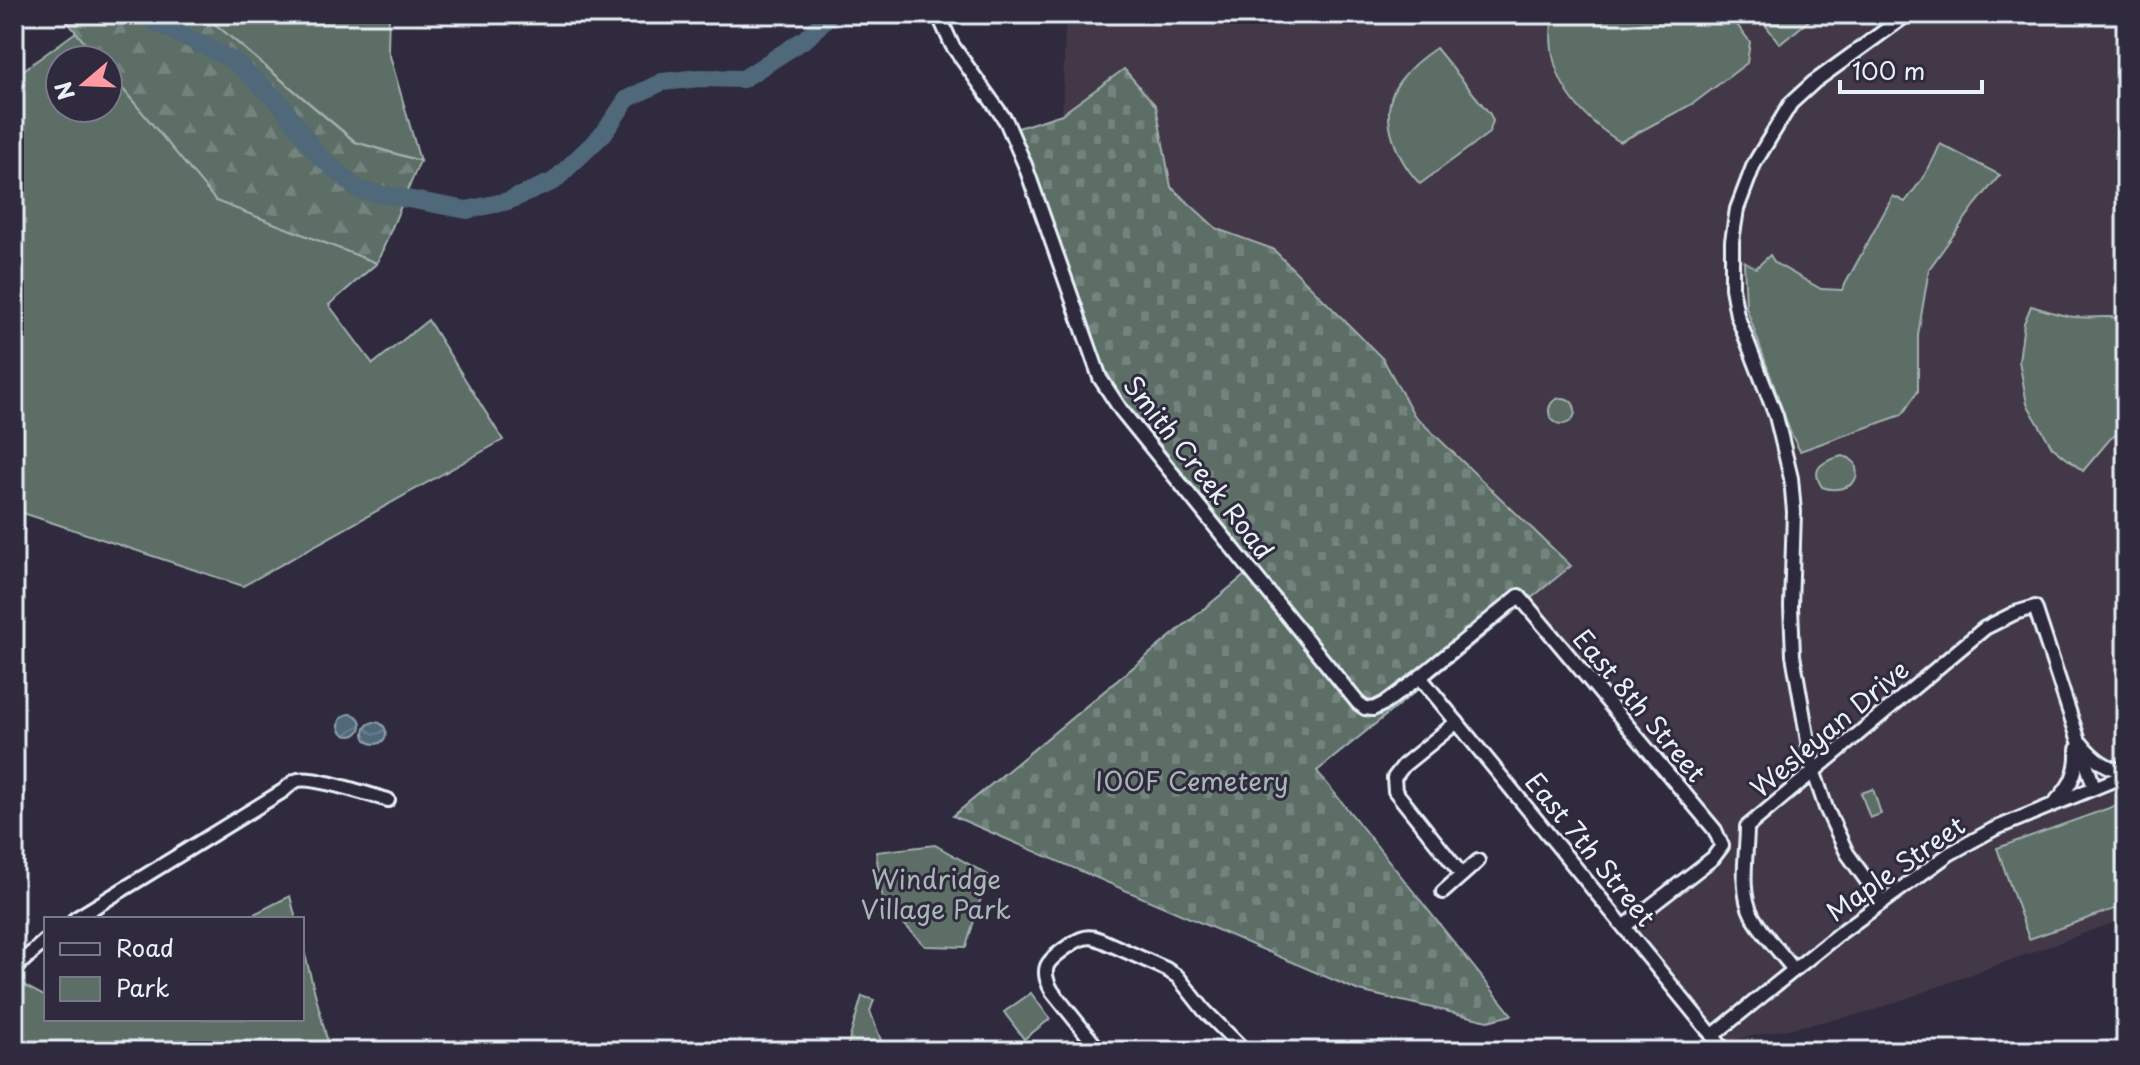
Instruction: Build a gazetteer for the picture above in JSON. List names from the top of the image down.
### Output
{
  "streets": {
    "street": [
      "Smith Creek Road",
      "East 8th Street",
      "Wesleyan Drive",
      "East 7th Street",
      "Maple Street"
    ]
  },
  "crossings": [
    ["Smith Creek Road", "East 8th Street"],
    ["Smith Creek Road", "East 7th Street"],
    ["East 8th Street", "East 7th Street"],
    ["Wesleyan Drive", "Maple Street"],
    ["East 7th Street", "Maple Street"]
  ],
  "parks": ["IOOF Cemetery", "Windridge Village Park"],
  "legend": ["Road", "Park"],
  "scale_bar": "100 m",
  "north": "left"
}
